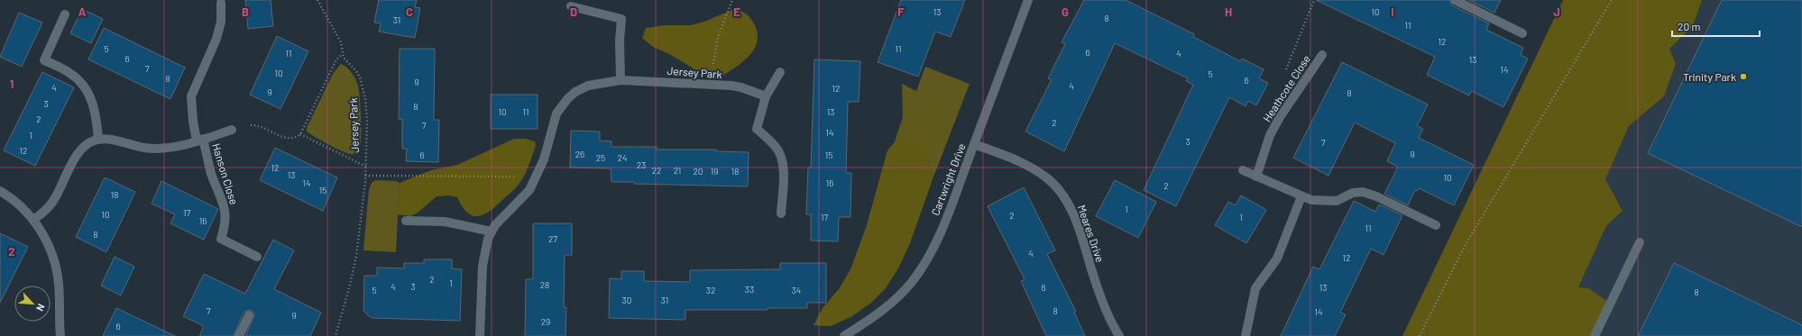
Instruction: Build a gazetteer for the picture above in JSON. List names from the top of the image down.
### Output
{
  "streets": {
    "street": [
      "Jersey Park",
      "Heathcote Close",
      "Hanson Close",
      "Cartwright Drive",
      "Meares Drive"
    ]
  },
  "crossings": [
    ["Cartwright Drive", "Meares Drive"]
  ],
  "places": ["Trinity Park"],
  "house_numbers": [
    "13",
    "10",
    "8",
    "31",
    "11",
    "12",
    "5",
    "11",
    "6",
    "11",
    "4",
    "6",
    "13",
    "7",
    "14",
    "10",
    "5",
    "8",
    "6",
    "9",
    "4",
    "4",
    "12",
    "9",
    "8",
    "3",
    "8",
    "10",
    "11",
    "13",
    "2",
    "2",
    "7",
    "14",
    "1",
    "3",
    "7",
    "12",
    "26",
    "9",
    "6",
    "15",
    "25",
    "24",
    "23",
    "12",
    "22",
    "21",
    "20",
    "19",
    "18",
    "13",
    "10",
    "14",
    "16",
    "2",
    "15",
    "18",
    "1",
    "17",
    "10",
    "2",
    "17",
    "1",
    "16",
    "11",
    "8",
    "27",
    "4",
    "12",
    "2",
    "1",
    "28",
    "4",
    "3",
    "6",
    "13",
    "33",
    "5",
    "32",
    "34",
    "8",
    "30",
    "31",
    "7",
    "8",
    "14",
    "9",
    "29",
    "6"
  ],
  "scale_bar": "20 m",
  "north": "bottom right",
  "grid": {
    "columns": [
      "A",
      "B",
      "C",
      "D",
      "E",
      "F",
      "G",
      "H",
      "I",
      "J"
    ],
    "rows": ["1", "2"]
  }
}
